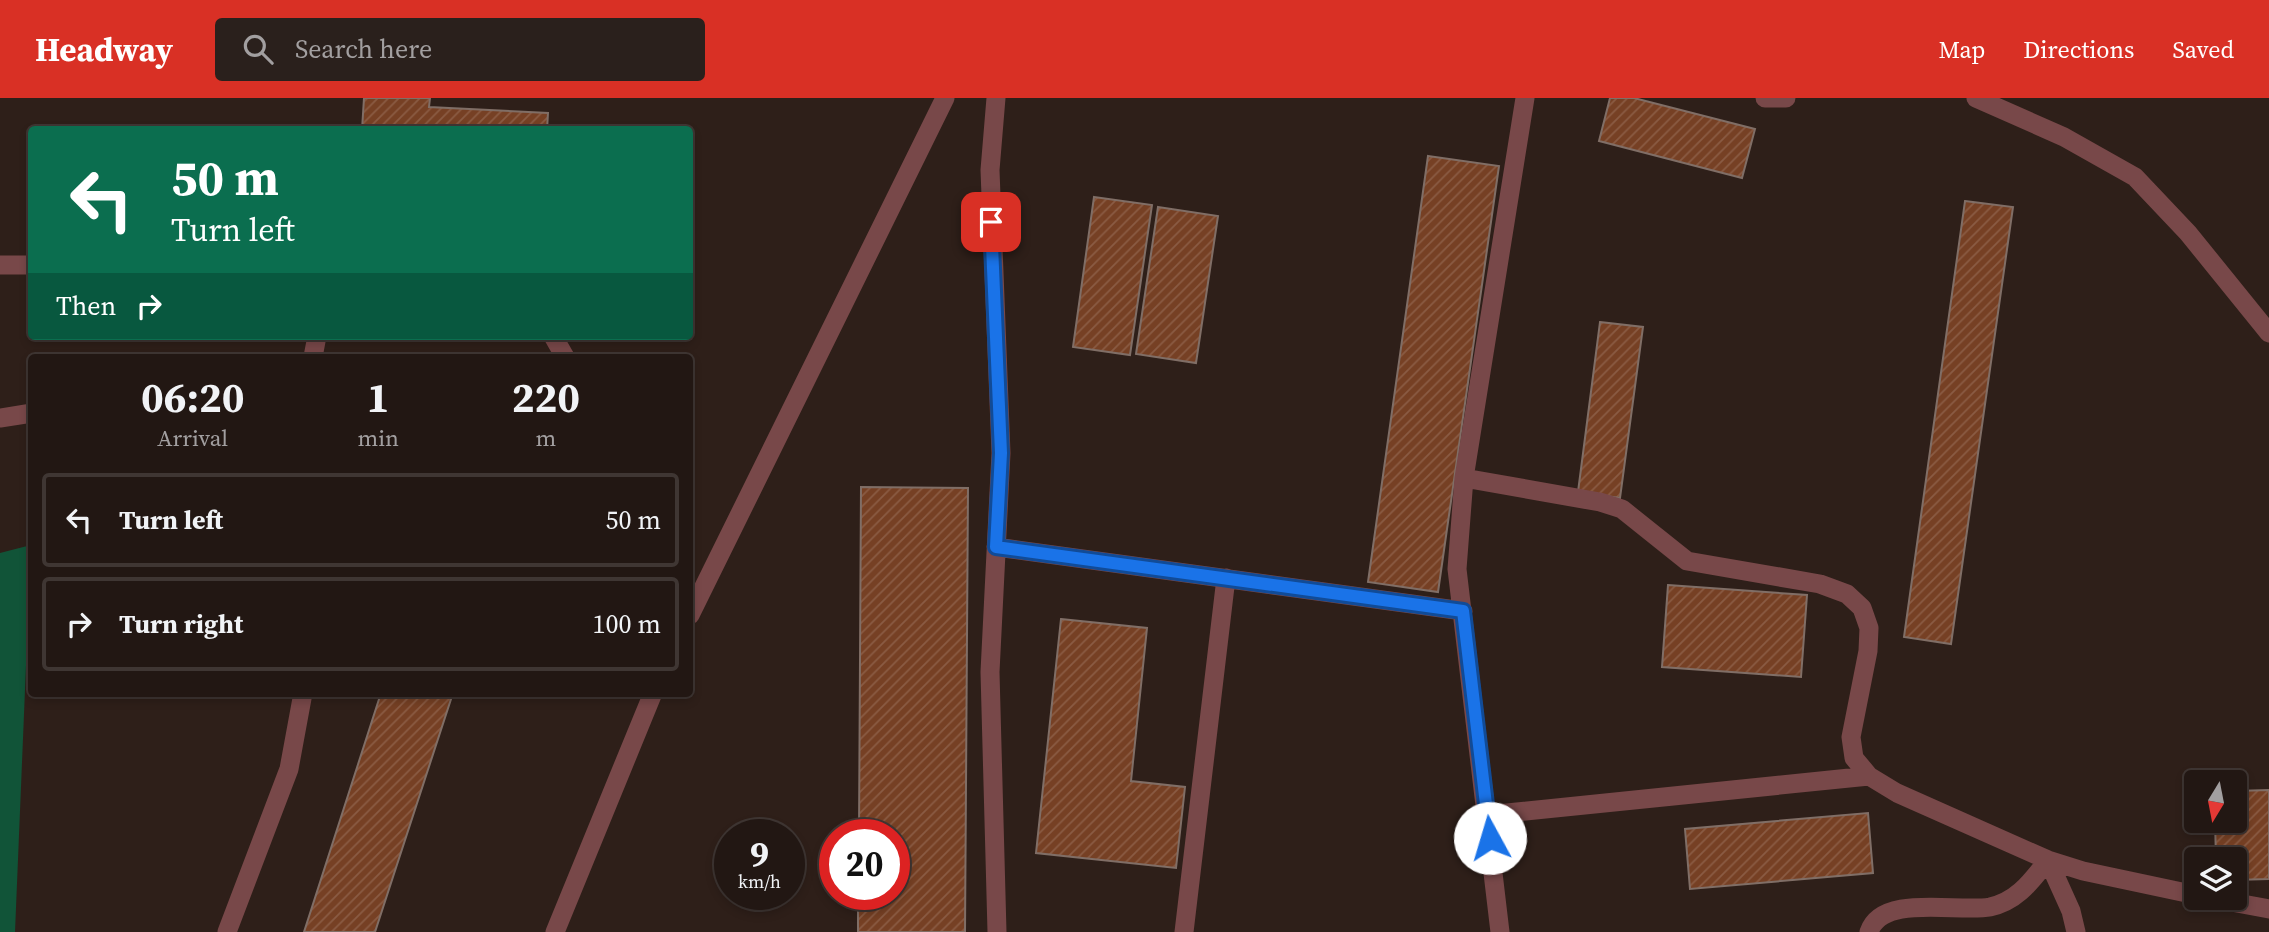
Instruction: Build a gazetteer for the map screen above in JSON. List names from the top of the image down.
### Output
{
  "north": "bottom",
  "page": {
    "header": "Headway",
    "search": "Search here",
    "nav": ["Map", "Directions", "Saved"],
    "turn": ["50 m", "Turn left"],
    "then": "Then",
    "eta": [
      "06:20",
      "Arrival",
      "1",
      "min",
      "220",
      "m"
    ],
    "list": [
      {
        "name": "Turn left",
        "value": "50 m"
      },
      {
        "name": "Turn right",
        "value": "100 m"
      }
    ],
    "speed": "9 km/h",
    "limit": "20"
  }
}
